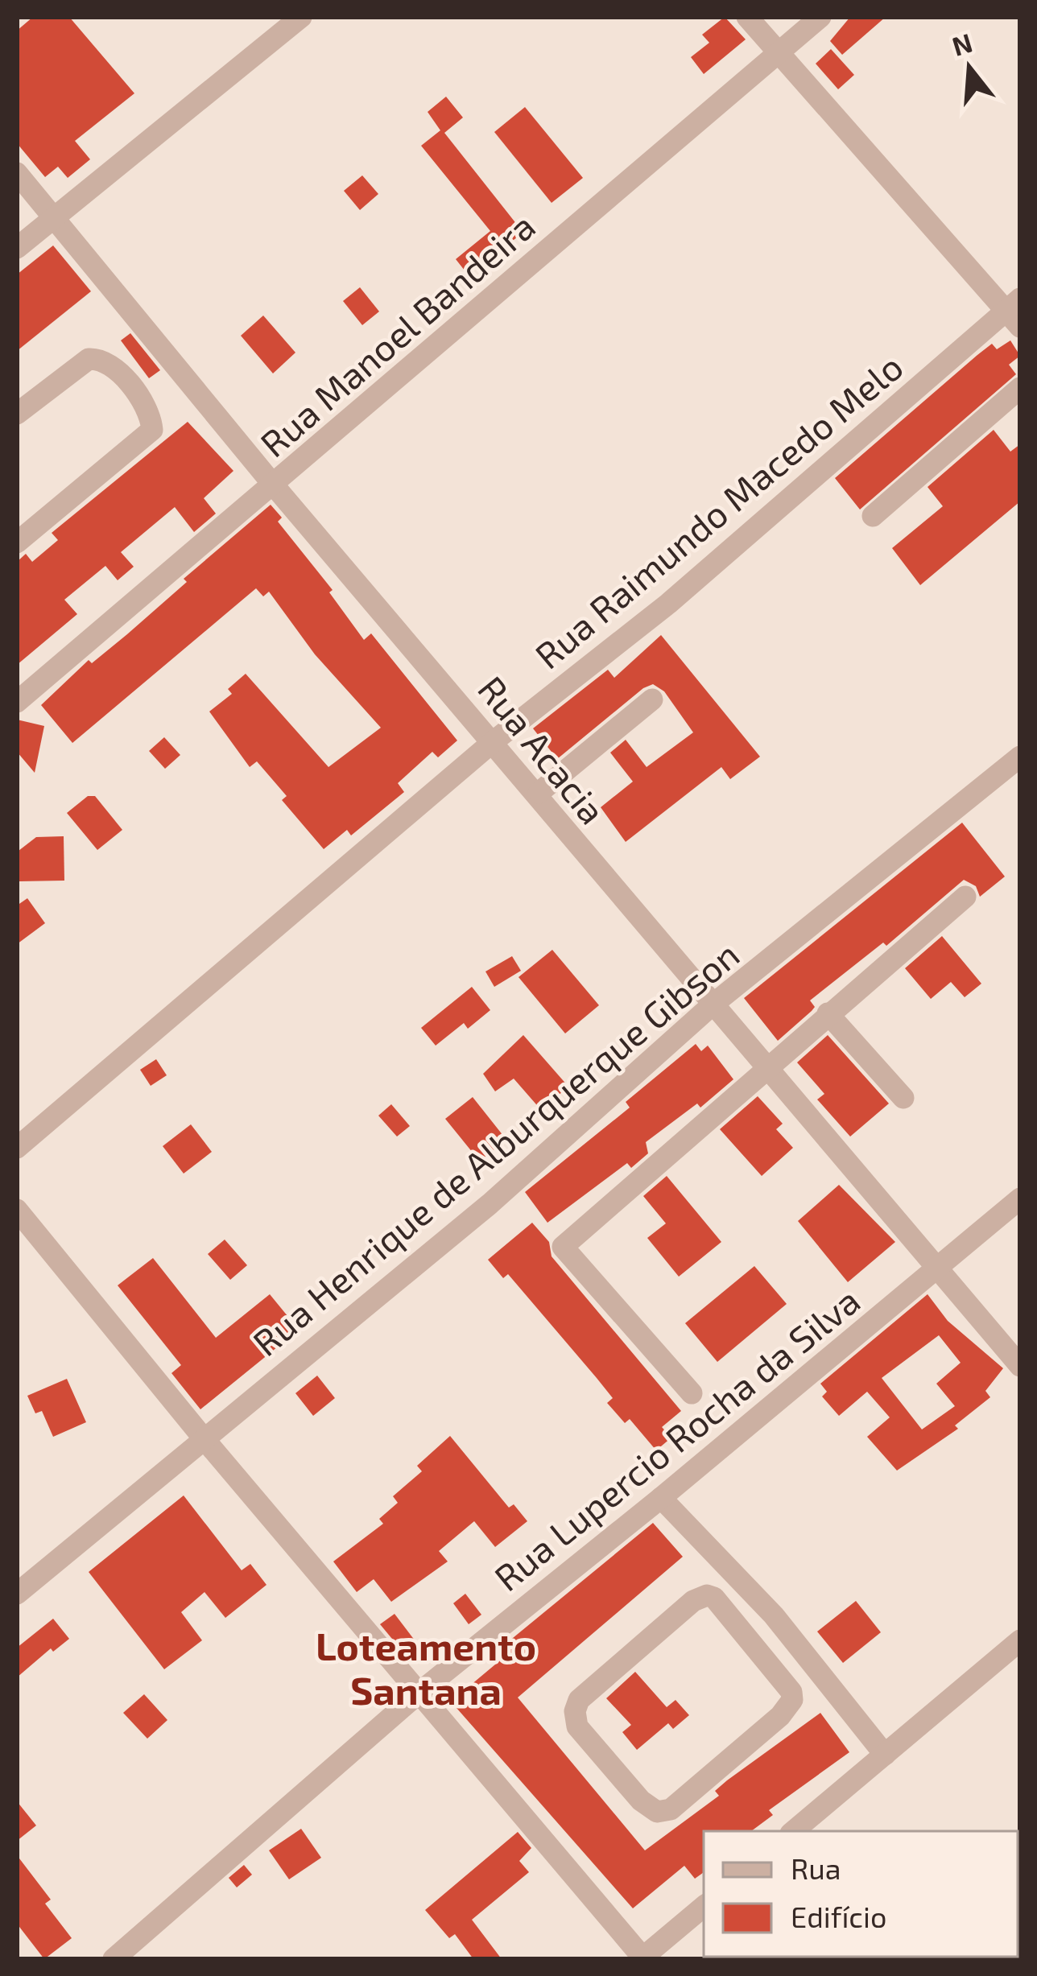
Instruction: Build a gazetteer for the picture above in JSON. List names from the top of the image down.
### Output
{
  "streets": {
    "street": [
      "Rua Manoel Bandeira",
      "Rua Raimundo Macedo Melo",
      "Rua Acacia",
      "Rua Henrique de Alburquerque Gibson",
      "Rua Lupercio Rocha da Silva"
    ]
  },
  "crossings": [
    ["Rua Manoel Bandeira", "Rua Acacia"],
    ["Rua Raimundo Macedo Melo", "Rua Acacia"],
    ["Rua Acacia", "Rua Henrique de Alburquerque Gibson"],
    ["Rua Acacia", "Rua Lupercio Rocha da Silva"]
  ],
  "districts": ["Loteamento Santana"],
  "legend": ["Rua", "Edifício"],
  "north": "top"
}
